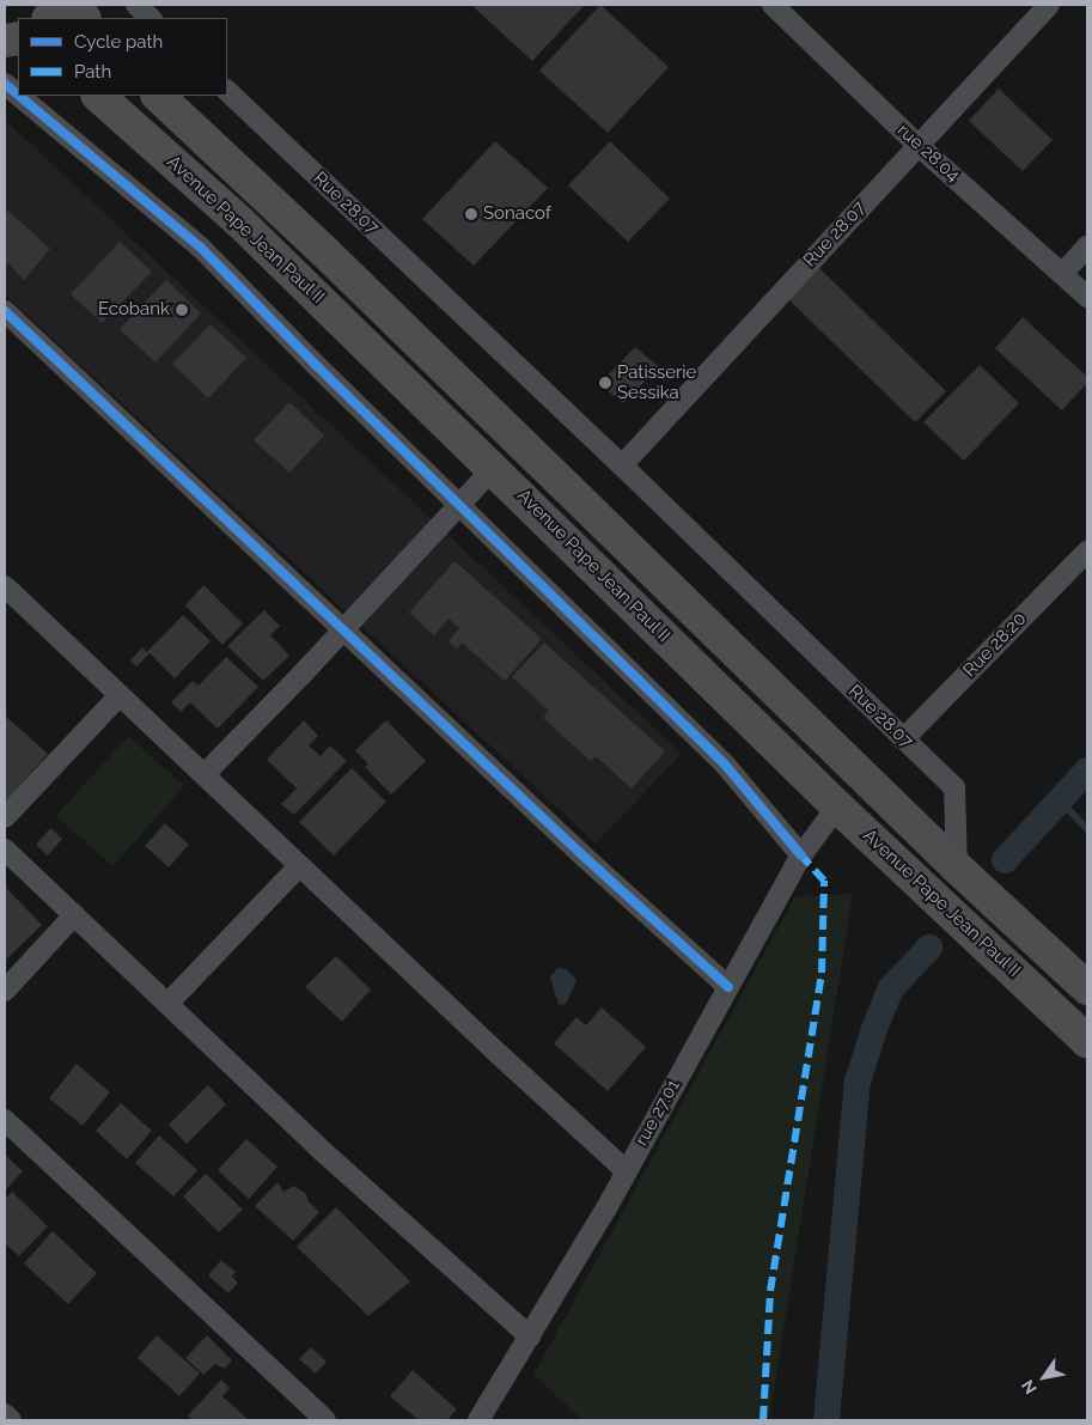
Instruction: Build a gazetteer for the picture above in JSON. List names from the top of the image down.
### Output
{
  "streets": {
    "highway": ["Avenue Pape Jean Paul II"],
    "street": [
      "rue 28.04",
      "Rue 28.07",
      "Rue 28.20",
      "rue 27.01"
    ]
  },
  "crossings": [
    ["rue 28.04", "Rue 28.07"],
    ["Rue 28.07", "Avenue Pape Jean Paul II"],
    ["Rue 28.07", "Rue 28.20"],
    ["Avenue Pape Jean Paul II", "rue 27.01"]
  ],
  "places": ["Sonacof", "Ecobank", "Patisserie Sessika"],
  "legend": ["Cycle path", "Path"],
  "north": "bottom left"
}
